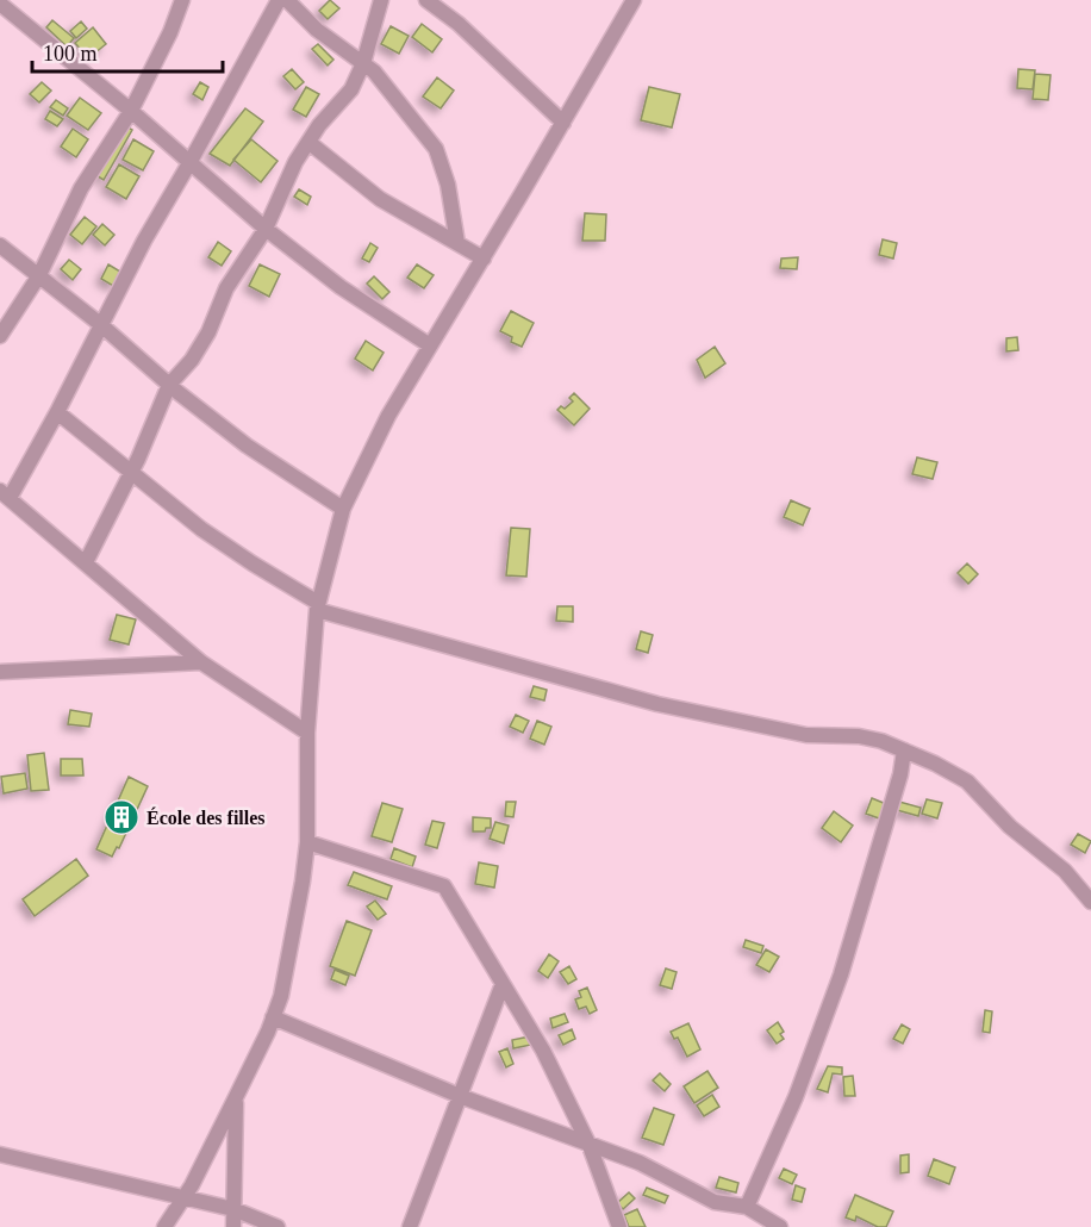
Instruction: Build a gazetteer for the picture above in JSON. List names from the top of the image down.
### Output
{
  "places": {
    "building": ["École des filles"]
  },
  "scale_bar": "100 m"
}
